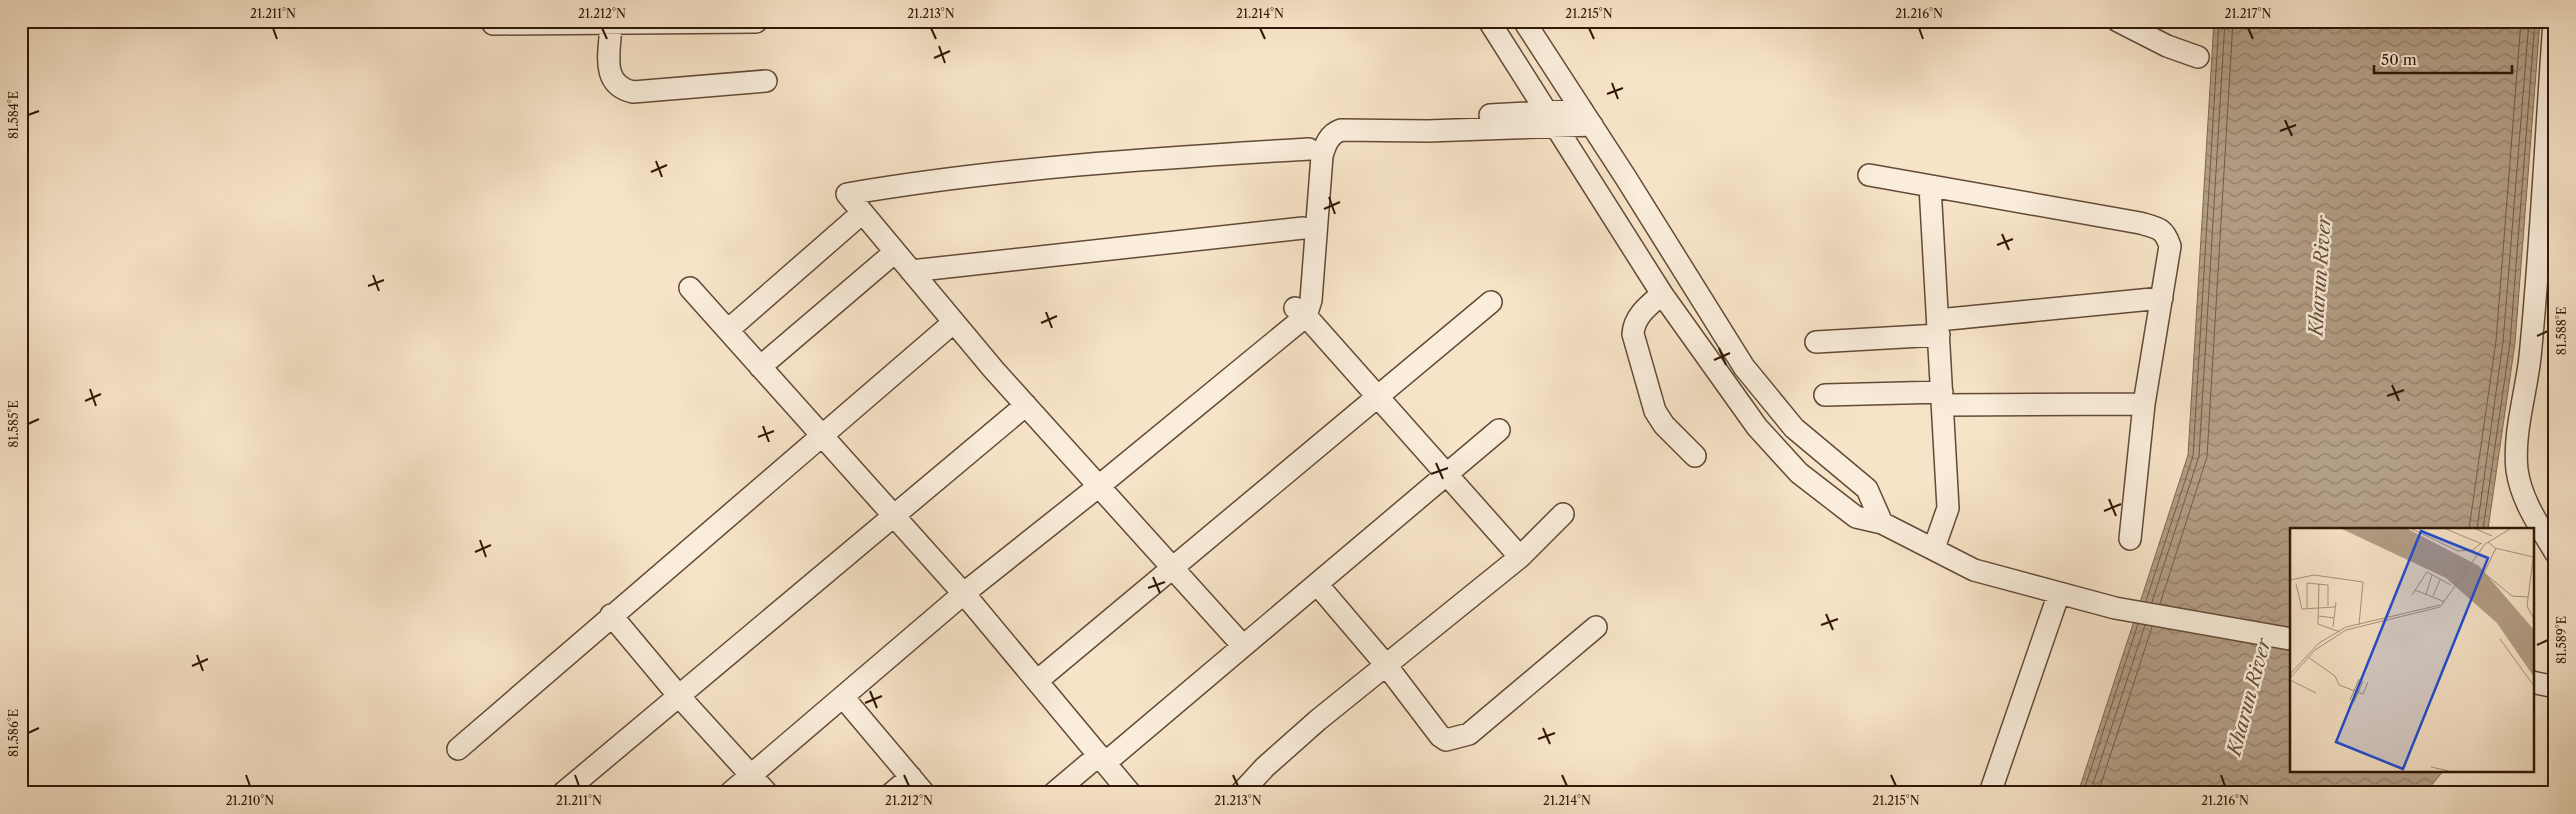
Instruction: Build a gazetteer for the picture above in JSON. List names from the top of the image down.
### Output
{
  "water": ["Kharun River"],
  "scale_bar": "50 m",
  "coordinates": [
    "21.211°N",
    "21.212°N",
    "21.213°N",
    "21.214°N",
    "21.215°N",
    "21.216°N",
    "21.217°N",
    "81.584°E",
    "81.588°E",
    "81.585°E",
    "81.589°E",
    "81.586°E",
    "21.210°N"
  ]
}
